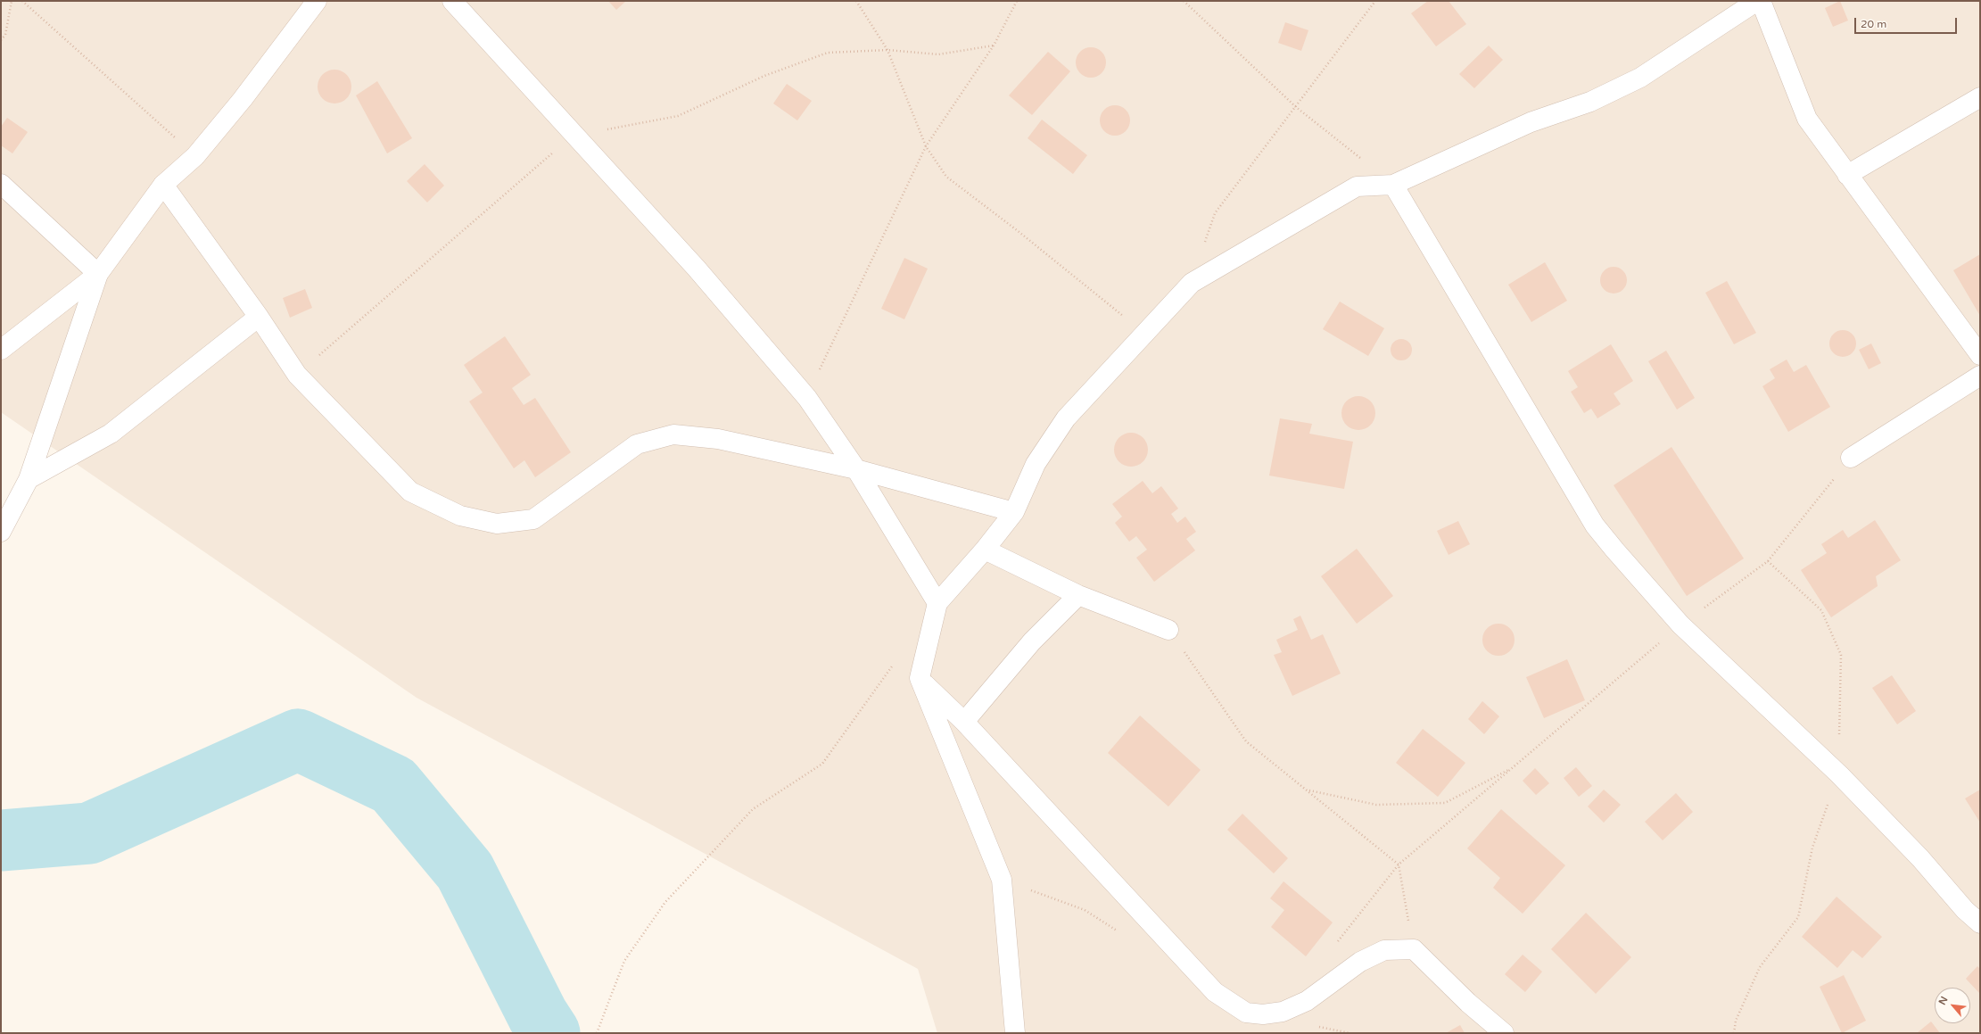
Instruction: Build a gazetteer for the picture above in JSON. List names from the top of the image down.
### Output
{
  "scale_bar": "20 m",
  "north": "top left"
}
